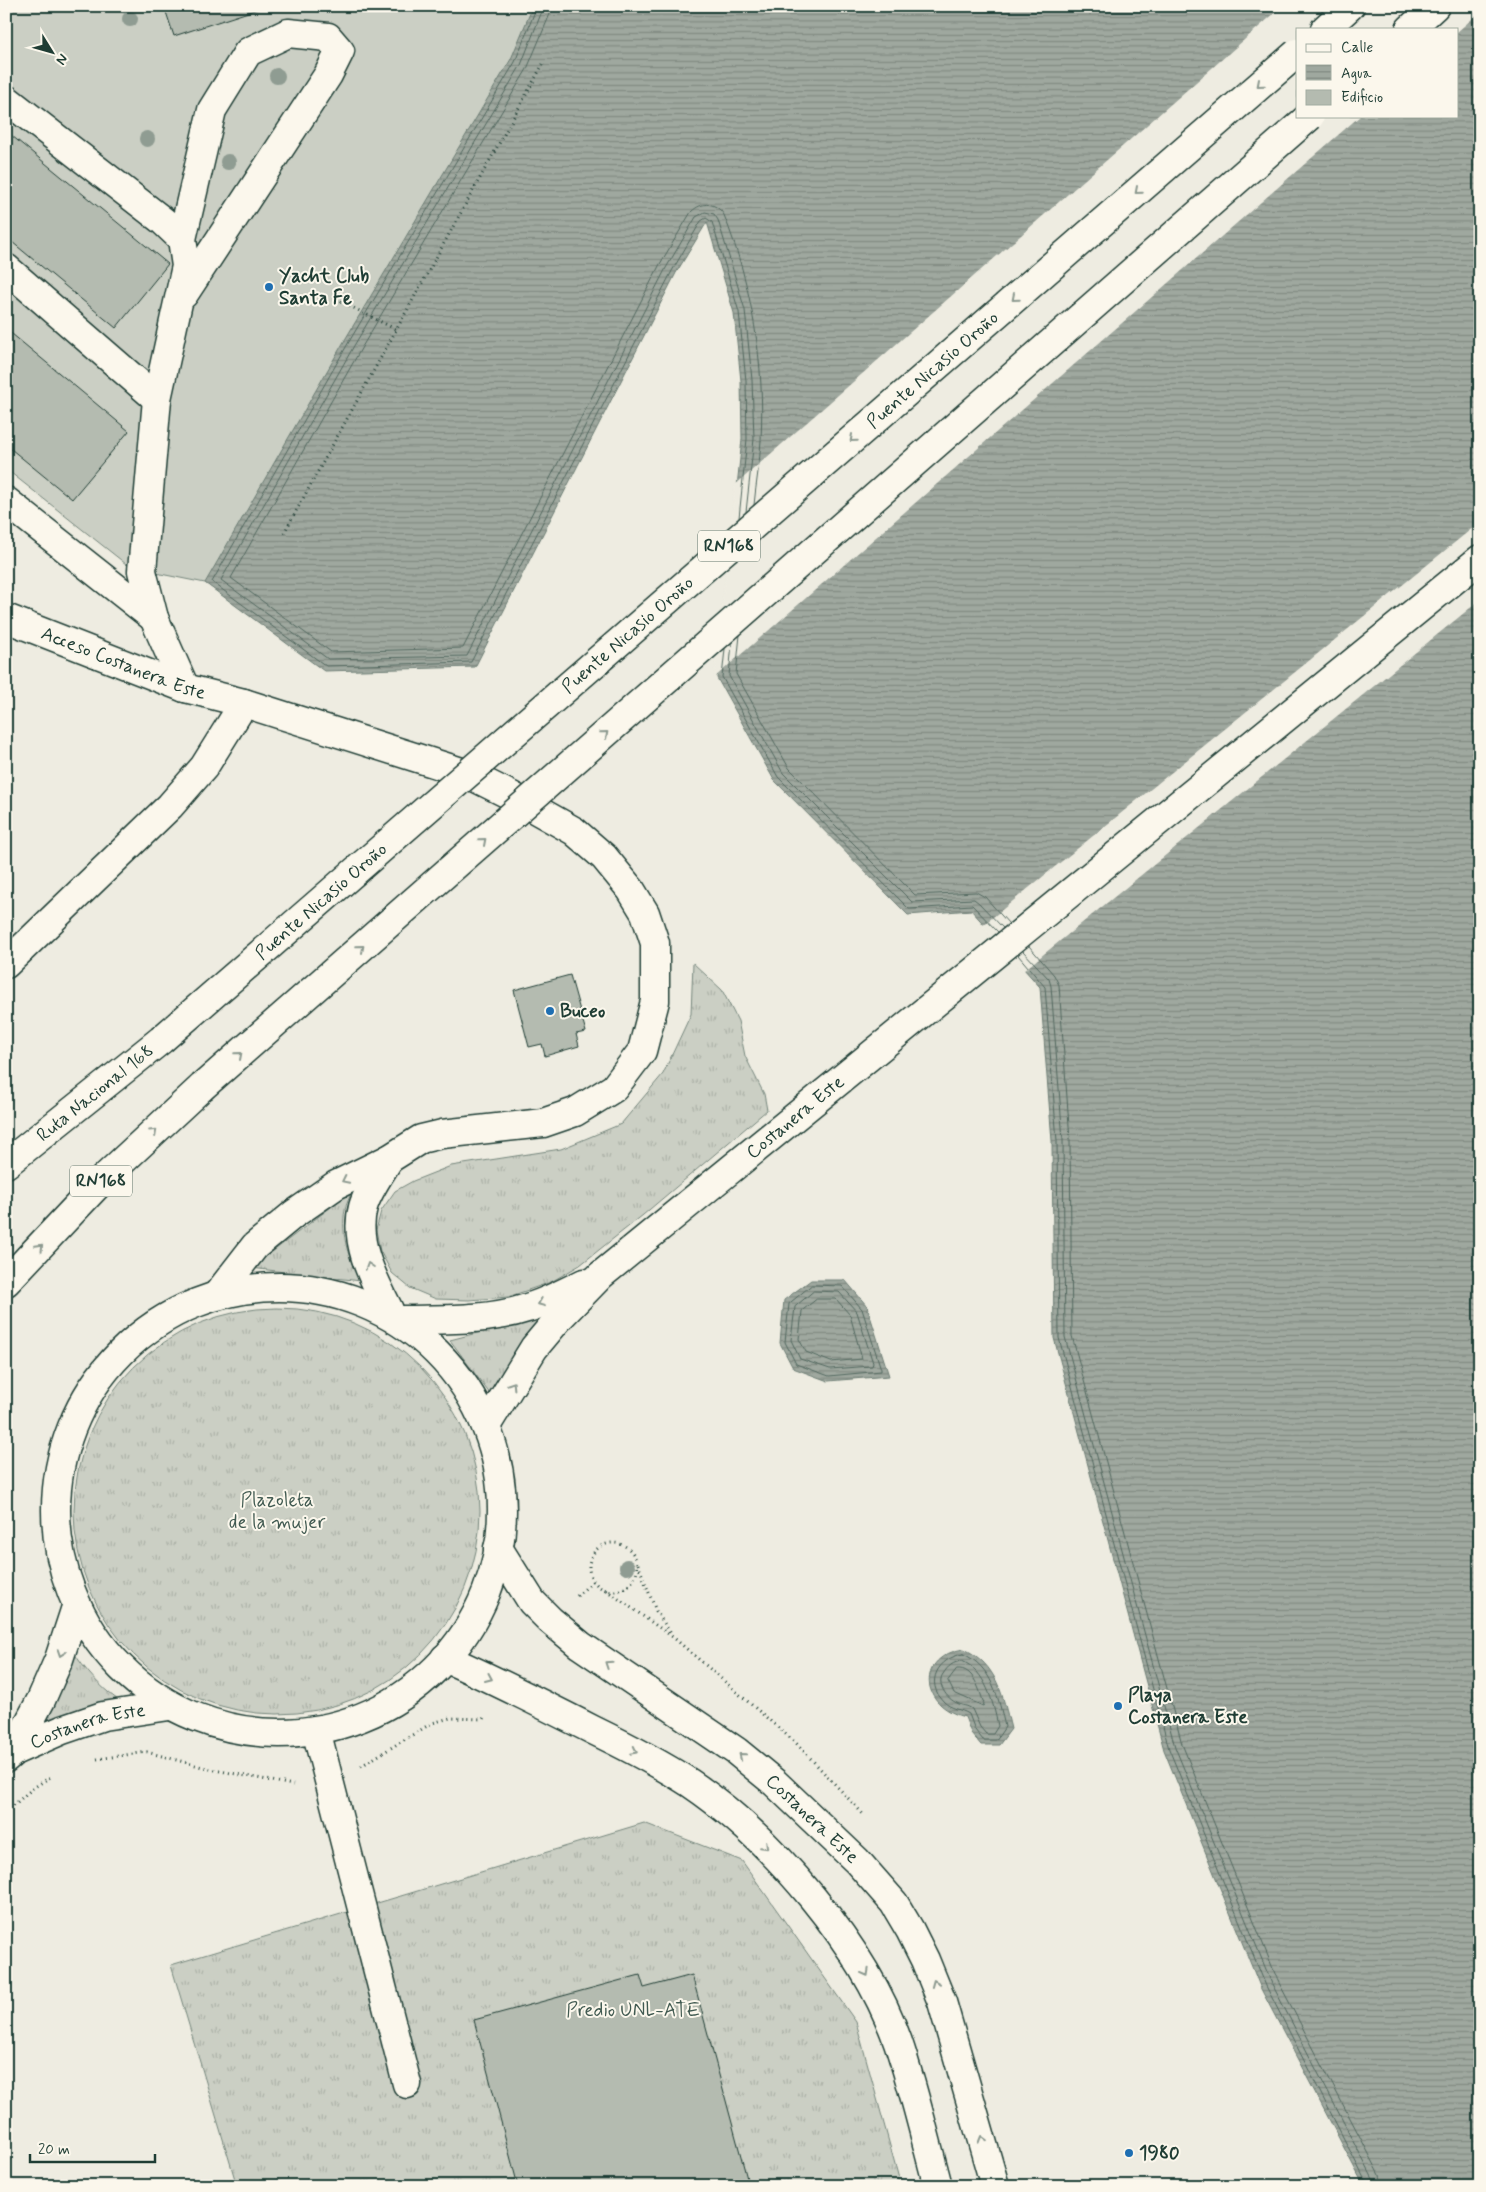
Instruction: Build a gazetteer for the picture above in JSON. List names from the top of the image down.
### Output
{
  "streets": {
    "main road": [
      "Puente Nicasio Oroño",
      "RN168",
      "Acceso Costanera Este",
      "Ruta Nacional 168",
      "Costanera Este"
    ]
  },
  "crossings": [
    ["Puente Nicasio Oroño", "Ruta Nacional 168"]
  ],
  "parks": ["Plazoleta de la mujer", "Predio UNL-ATE"],
  "places": [
    "Yacht Club Santa Fe",
    "Buceo",
    "Playa Costanera Este",
    "1980"
  ],
  "legend": ["Calle", "Agua", "Edificio"],
  "scale_bar": "20 m",
  "north": "bottom right"
}
